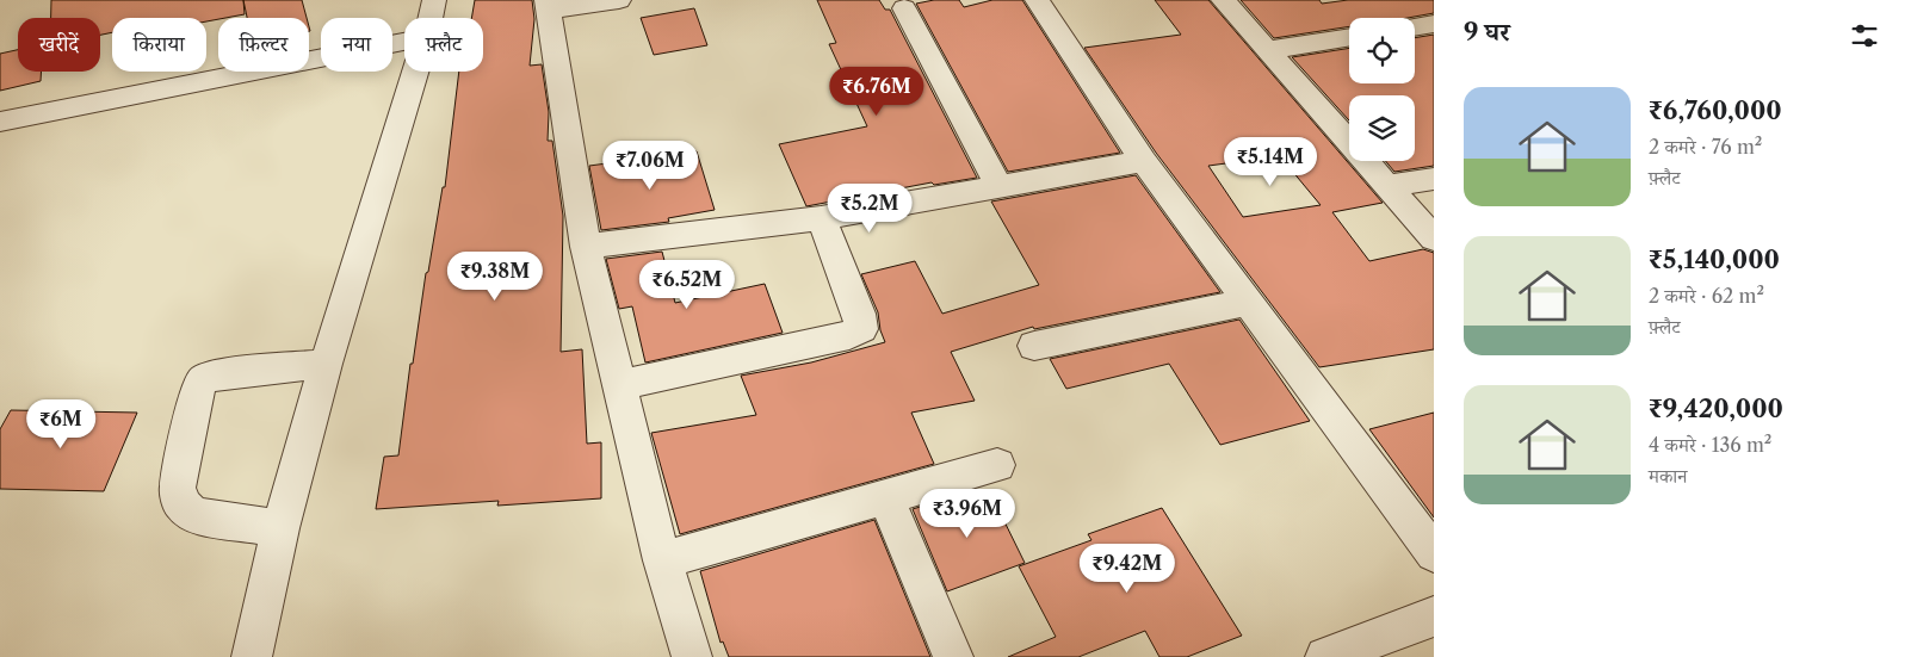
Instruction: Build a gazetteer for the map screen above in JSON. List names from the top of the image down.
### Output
{
  "page": {
    "heading": "9 घर",
    "chip": [
      "खरीदें",
      "किराया",
      "फ़िल्टर",
      "नया",
      "फ़्लैट"
    ],
    "price": [
      "₹6.76M",
      "₹5.14M",
      "₹7.06M",
      "₹5.2M",
      "₹9.38M",
      "₹6.52M",
      "₹6M",
      "₹3.96M",
      "₹9.42M"
    ],
    "list": [
      {
        "name": "₹6,760,000",
        "note": "2 कमरे · 76 m² · फ़्लैट"
      },
      {
        "name": "₹5,140,000",
        "note": "2 कमरे · 62 m² · फ़्लैट"
      },
      {
        "name": "₹9,420,000",
        "note": "4 कमरे · 136 m² · मकान"
      }
    ]
  }
}
